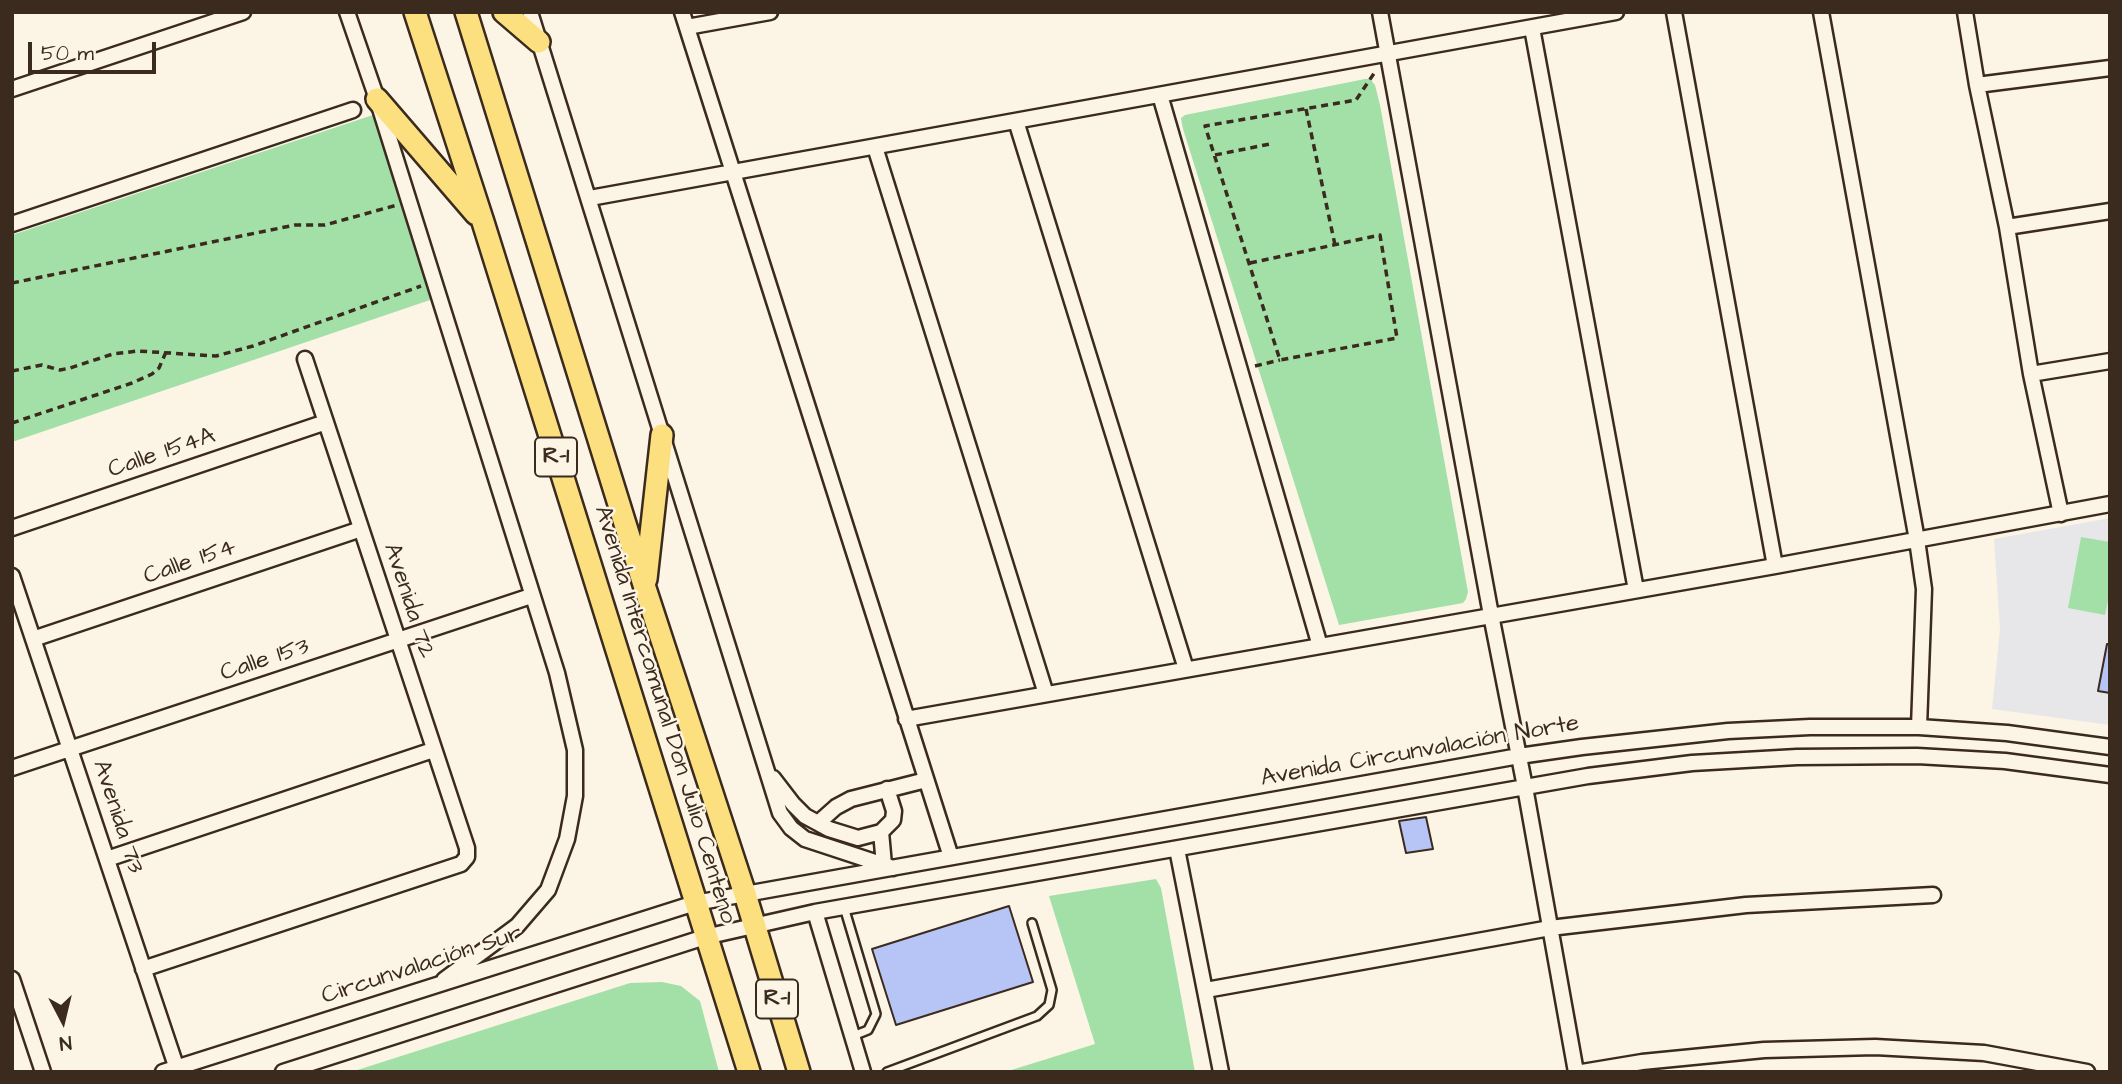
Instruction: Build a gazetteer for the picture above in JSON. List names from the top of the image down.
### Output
{
  "streets": {
    "main road": ["R-1", "Avenida Intercomunal Don Julio Centeno"],
    "street": [
      "Calle 154A",
      "Calle 154",
      "Avenida 72",
      "Calle 153",
      "Avenida Circunvalación Norte",
      "Avenida 73",
      "Circunvalación Sur"
    ]
  },
  "crossings": [
    ["Calle 154A", "Avenida 72"],
    ["Calle 154", "Avenida 72"],
    ["Calle 154", "Avenida 73"],
    ["Avenida 72", "Calle 153"],
    ["Avenida 72", "Avenida 73"],
    ["Calle 153", "Avenida 73"],
    ["Avenida Intercomunal Don Julio Centeno", "Avenida Circunvalación Norte"],
    ["Avenida Intercomunal Don Julio Centeno", "Circunvalación Sur"],
    ["Avenida Circunvalación Norte", "Circunvalación Sur"],
    ["Avenida 73", "Circunvalación Sur"]
  ],
  "scale_bar": "50 m",
  "north": "bottom"
}
